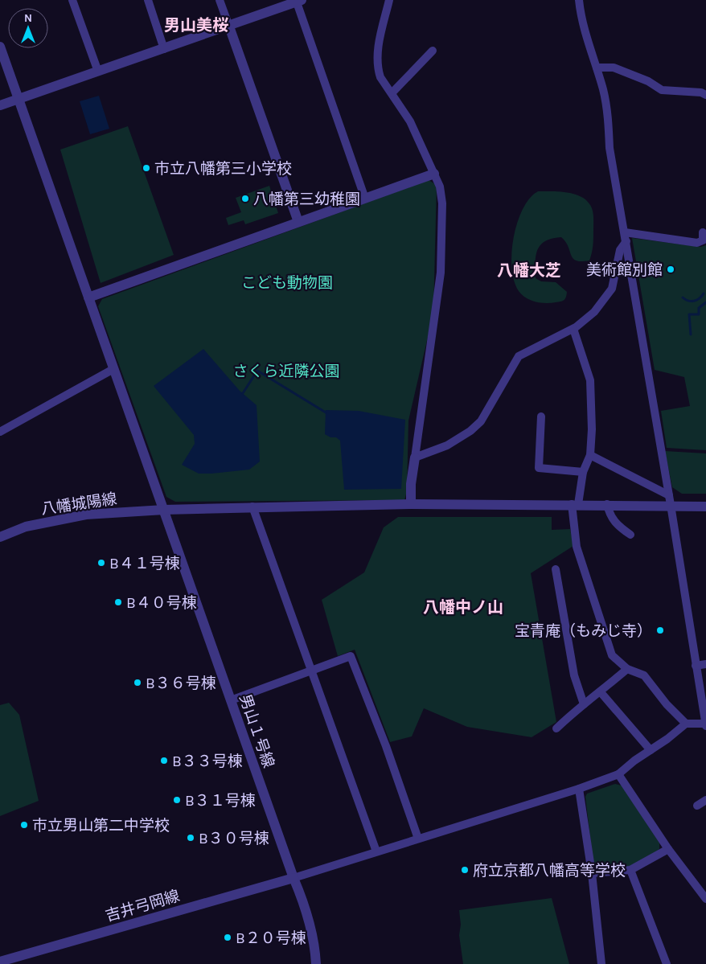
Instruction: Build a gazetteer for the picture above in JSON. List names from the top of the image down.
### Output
{
  "streets": {
    "street": ["八幡城陽線", "男山１号線", "吉井弓岡線"]
  },
  "crossings": [
    ["八幡城陽線", "男山１号線"],
    ["男山１号線", "吉井弓岡線"]
  ],
  "districts": ["男山美桜", "八幡大芝", "八幡中ノ山"],
  "parks": ["こども動物園", "さくら近隣公園"],
  "places": [
    "市立八幡第三小学校",
    "八幡第三幼稚園",
    "美術館別館",
    "B４１号棟",
    "B４０号棟",
    "宝青庵（もみじ寺）",
    "B３６号棟",
    "B３３号棟",
    "B３１号棟",
    "市立男山第二中学校",
    "B３０号棟",
    "府立京都八幡高等学校",
    "B２０号棟"
  ],
  "north": "top"
}
